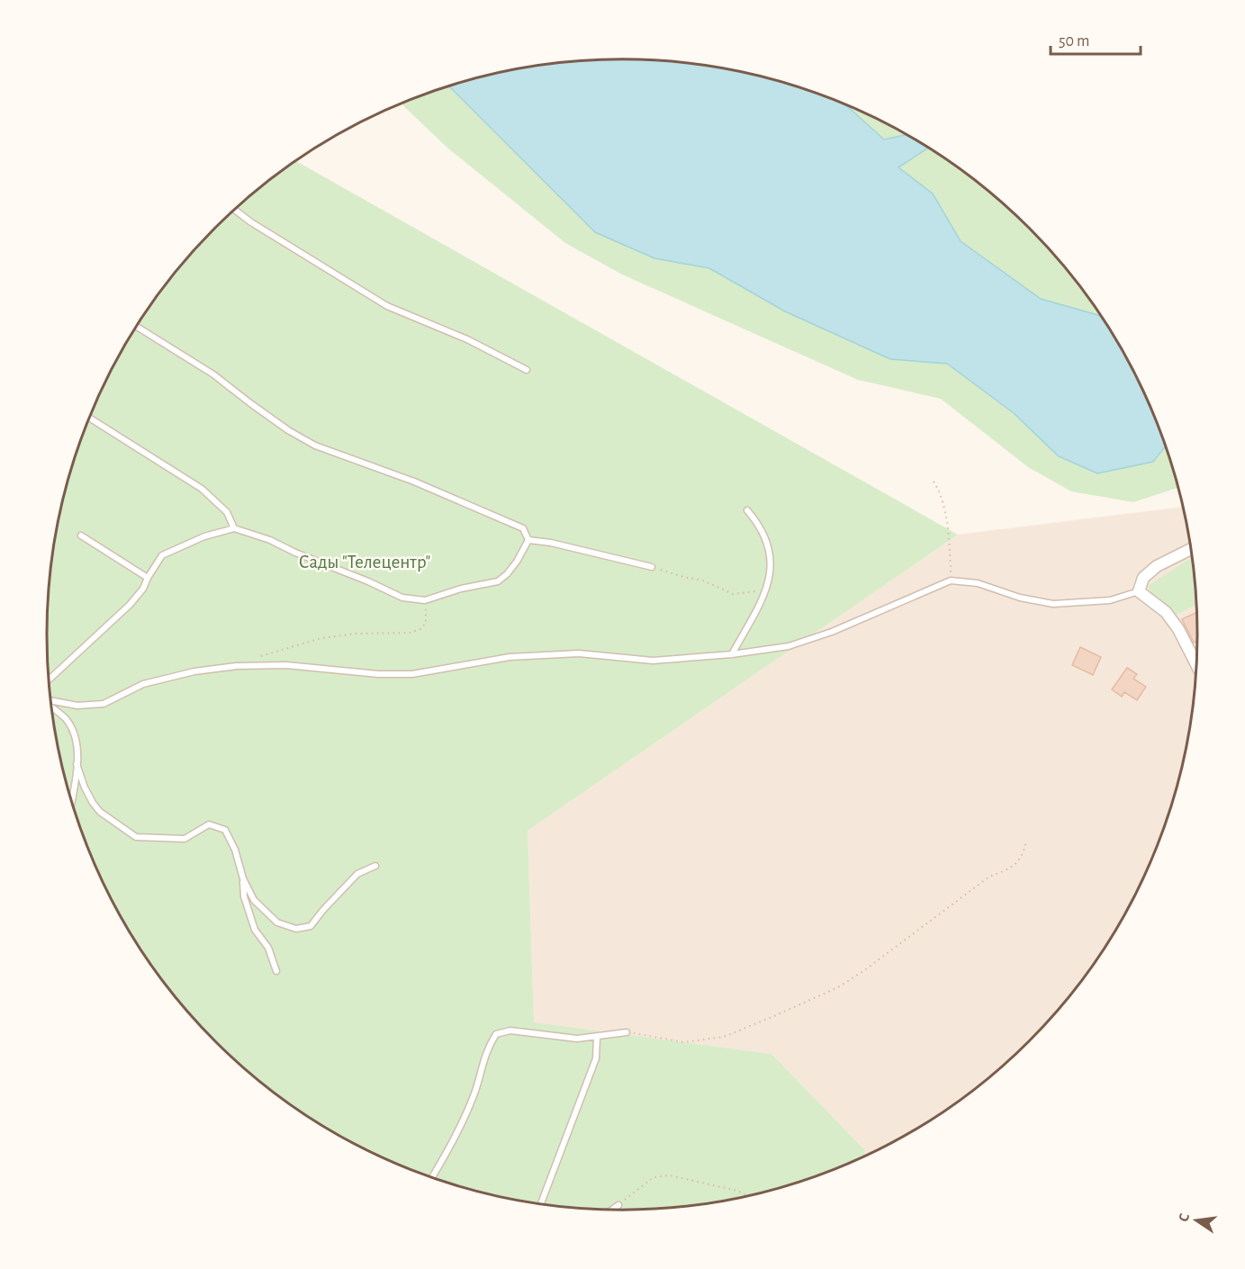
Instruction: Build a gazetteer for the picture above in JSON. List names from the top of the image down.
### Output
{
  "parks": ["Сады \"Телецентр\""],
  "scale_bar": "50 m",
  "north": "left"
}
